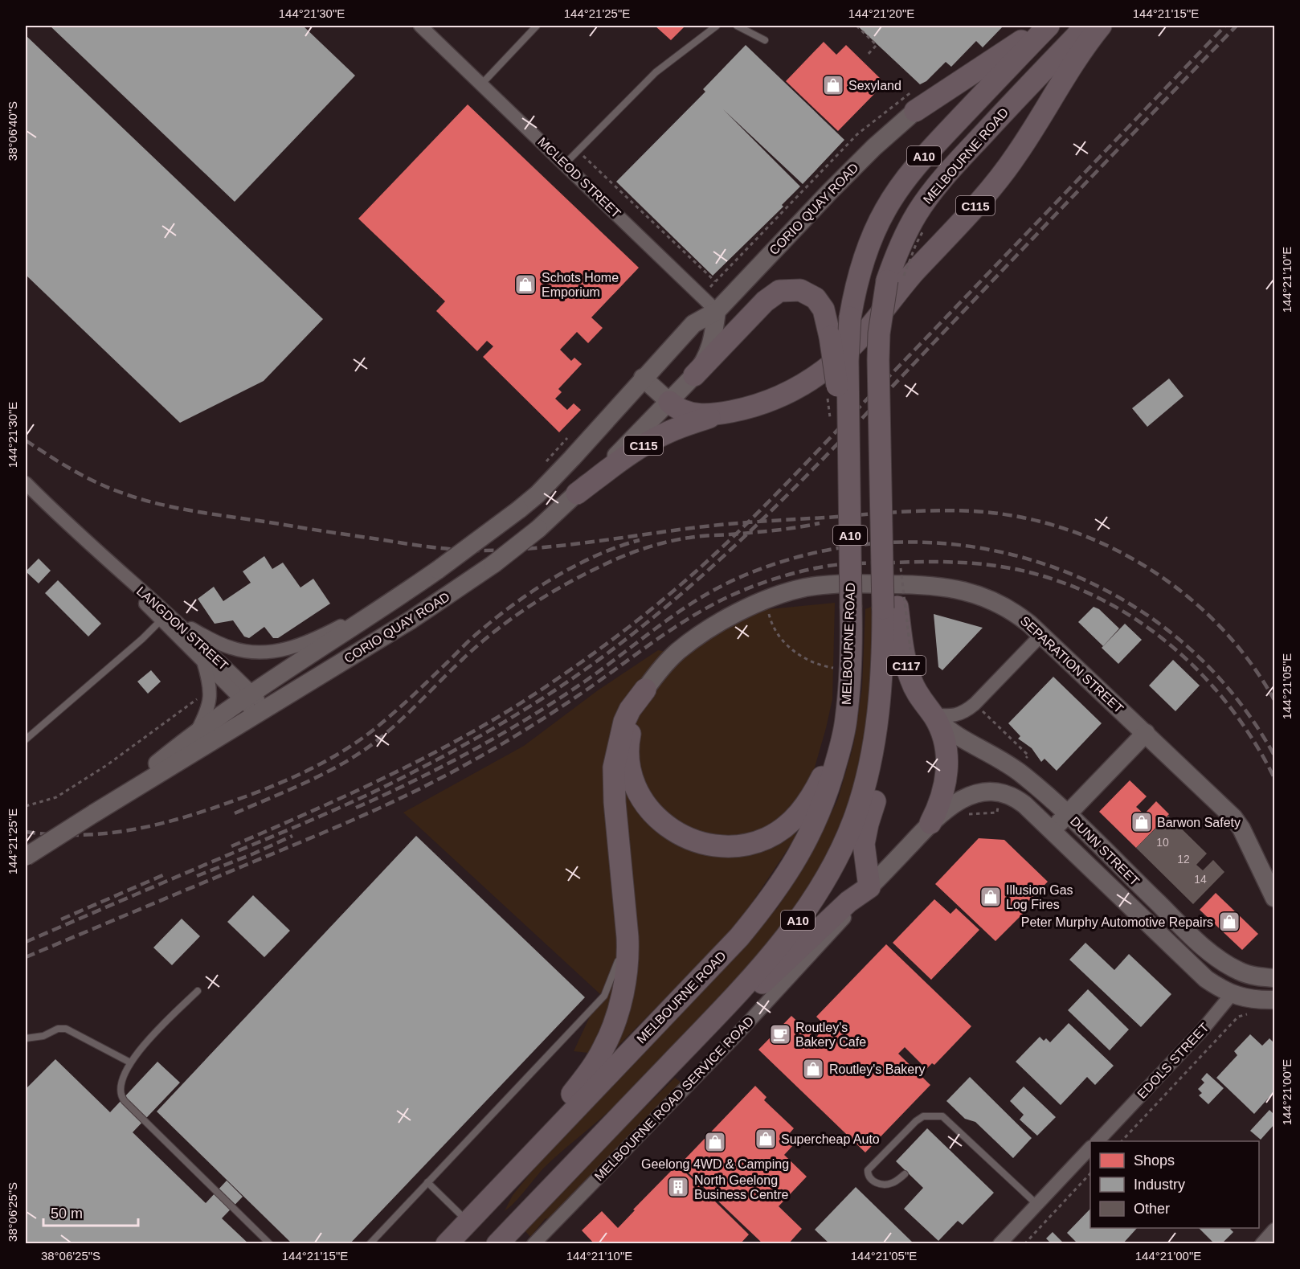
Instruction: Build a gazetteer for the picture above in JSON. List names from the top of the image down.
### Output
{
  "streets": {
    "highway": [
      "A10",
      "MELBOURNE ROAD",
      "C115",
      "C117"
    ],
    "main road": [
      "CORIO QUAY ROAD",
      "SEPARATION STREET",
      "DUNN STREET",
      "EDOLS STREET",
      "MELBOURNE ROAD SERVICE ROAD"
    ],
    "street": ["MCLEOD STREET", "LANGDON STREET"]
  },
  "crossings": [
    ["A10", "C117"],
    ["MELBOURNE ROAD", "C115"],
    ["MELBOURNE ROAD", "C117"],
    ["MCLEOD STREET", "CORIO QUAY ROAD"],
    ["C115", "CORIO QUAY ROAD"],
    ["CORIO QUAY ROAD", "LANGDON STREET"],
    ["C117", "DUNN STREET"],
    ["DUNN STREET", "EDOLS STREET"]
  ],
  "places": {
    "shop": [
      "Sexyland",
      "Schots Home Emporium",
      "Barwon Safety",
      "Illusion Gas Log Fires",
      "Peter Murphy Automotive Repairs",
      "Routley's Bakery",
      "Supercheap Auto",
      "Geelong 4WD & Camping"
    ],
    "cafe": ["Routley's Bakery Cafe"],
    "building": ["North Geelong Business Centre"]
  },
  "house_numbers": ["10", "12", "14"],
  "legend": ["Shops", "Industry", "Other"],
  "scale_bar": "50 m",
  "coordinates": [
    "144°21'30\"E",
    "144°21'25\"E",
    "144°21'20\"E",
    "144°21'15\"E",
    "38°06'40\"S",
    "144°21'10\"E",
    "144°21'05\"E",
    "144°21'00\"E",
    "38°06'25\"S"
  ]
}
